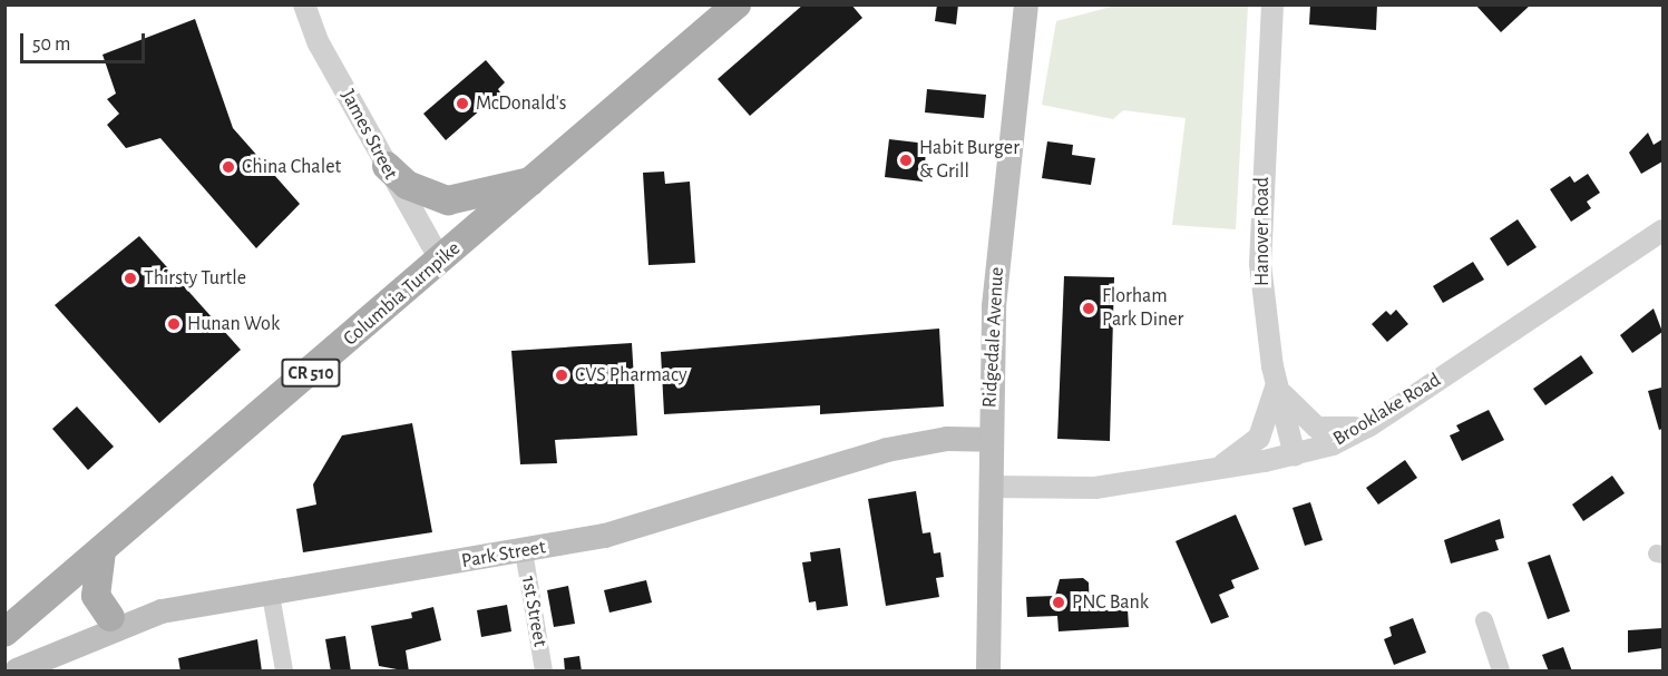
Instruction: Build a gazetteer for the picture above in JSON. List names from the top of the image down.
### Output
{
  "streets": {
    "main road": [
      "Columbia Turnpike",
      "Ridgedale Avenue",
      "CR 510",
      "Park Street"
    ],
    "street": [
      "James Street",
      "Hanover Road",
      "Brooklake Road",
      "1st Street"
    ]
  },
  "crossings": [
    ["James Street", "Columbia Turnpike"],
    ["Hanover Road", "Brooklake Road"],
    ["Ridgedale Avenue", "Brooklake Road"],
    ["Ridgedale Avenue", "Park Street"],
    ["Park Street", "1st Street"]
  ],
  "places": [
    "McDonald's",
    "Habit Burger & Grill",
    "China Chalet",
    "Thirsty Turtle",
    "Florham Park Diner",
    "Hunan Wok",
    "CVS Pharmacy",
    "PNC Bank"
  ],
  "scale_bar": "50 m"
}
